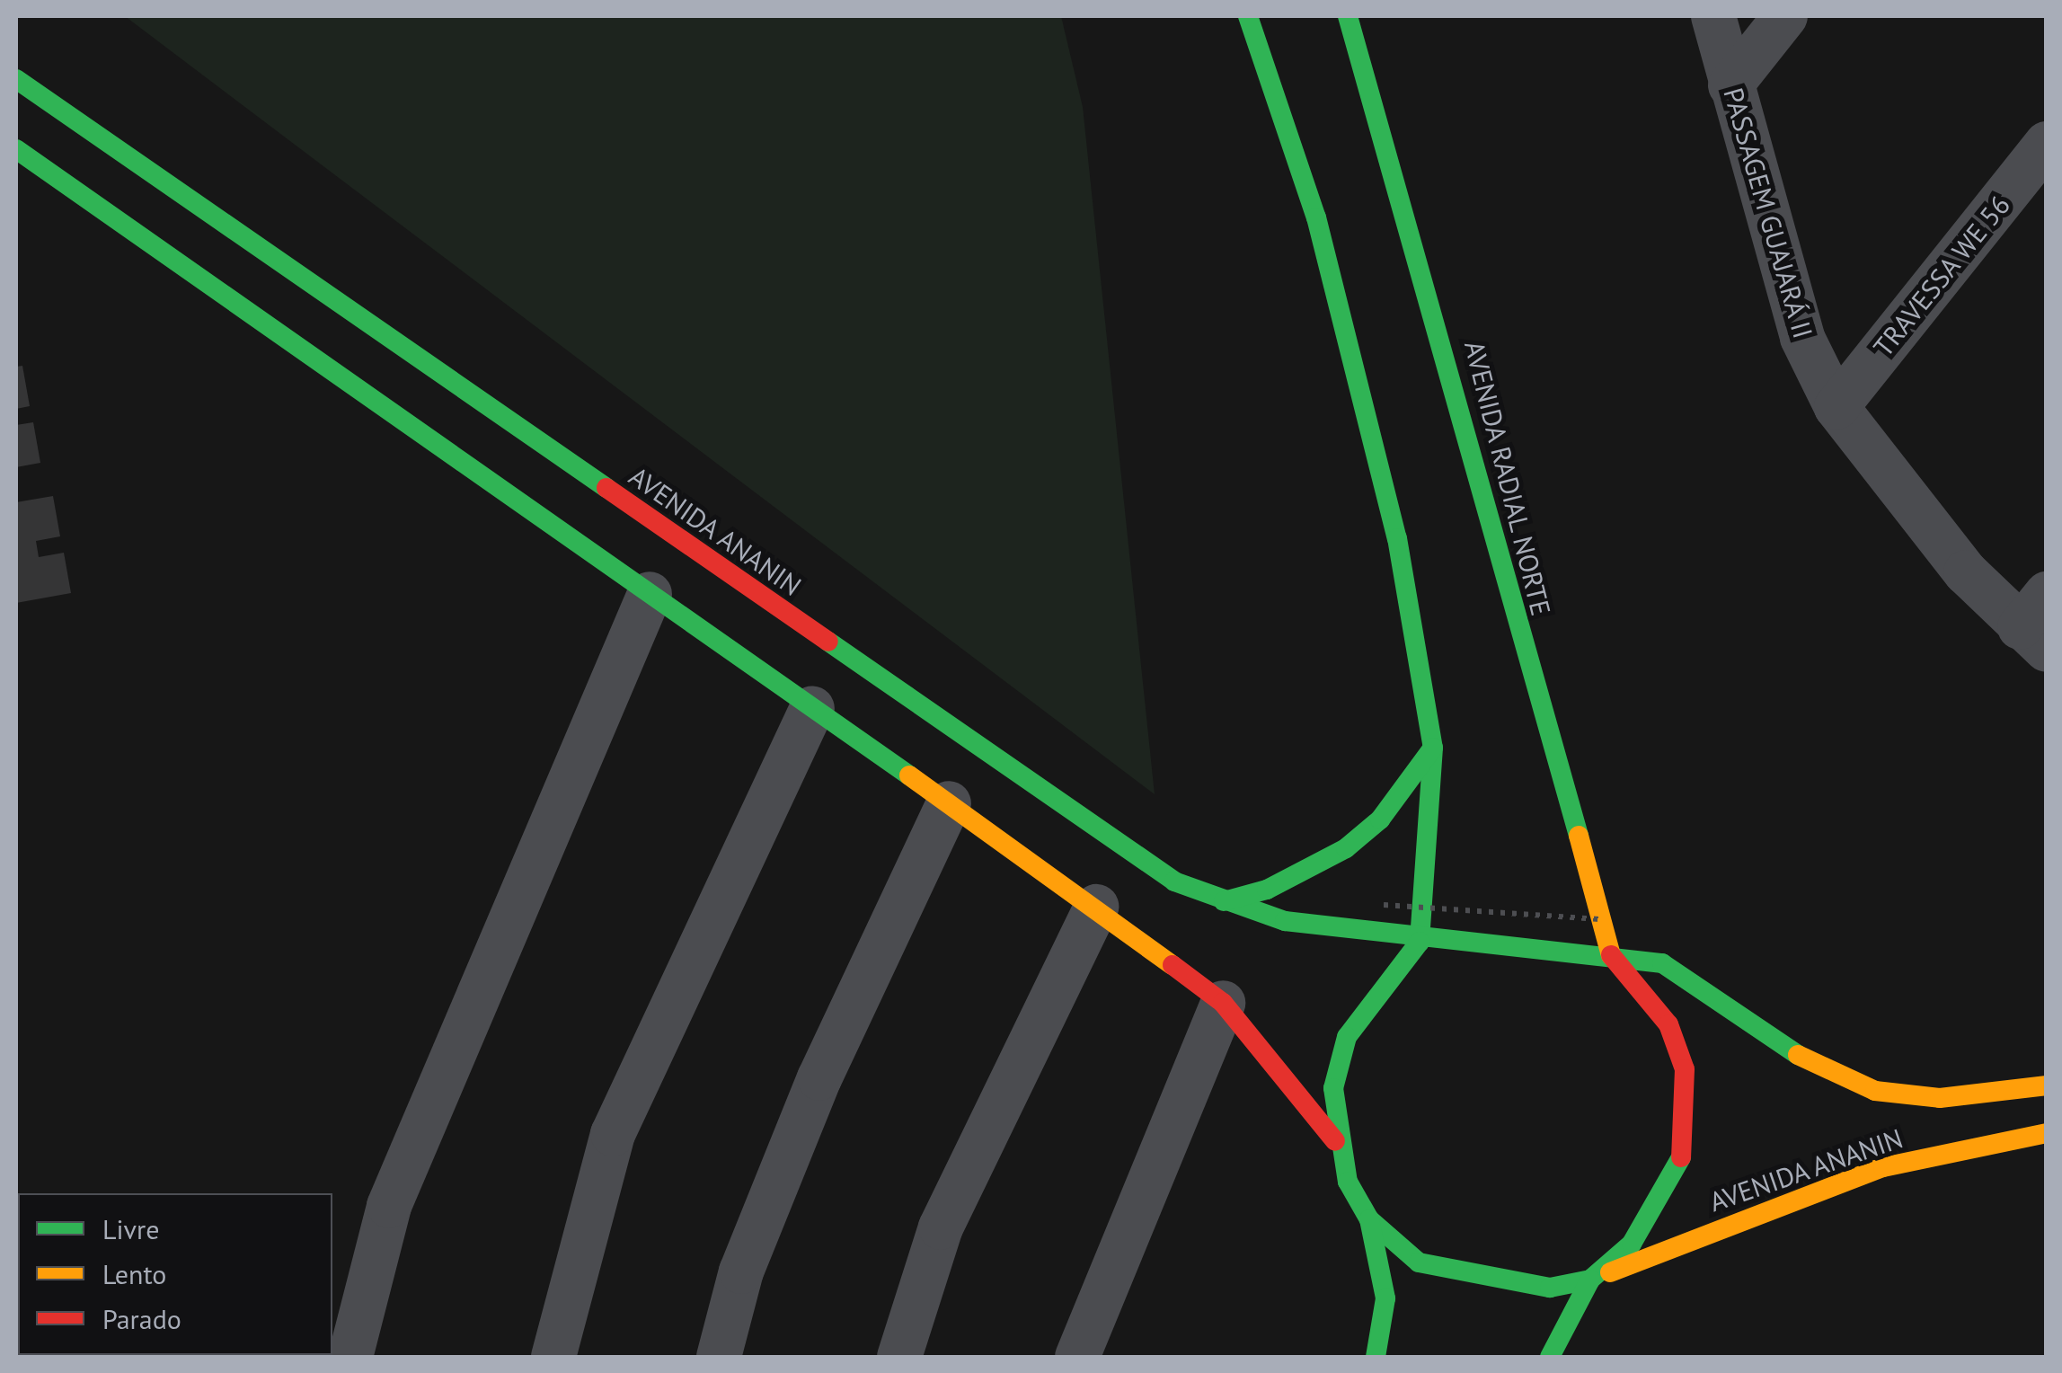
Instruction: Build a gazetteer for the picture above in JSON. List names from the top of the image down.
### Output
{
  "streets": {
    "main road": ["AVENIDA RADIAL NORTE", "AVENIDA ANANIN"],
    "street": ["PASSAGEM GUAJARÁ II", "TRAVESSA WE 56"]
  },
  "crossings": [
    ["PASSAGEM GUAJARÁ II", "TRAVESSA WE 56"],
    ["AVENIDA RADIAL NORTE", "AVENIDA ANANIN"]
  ],
  "legend": ["Livre", "Lento", "Parado"]
}
